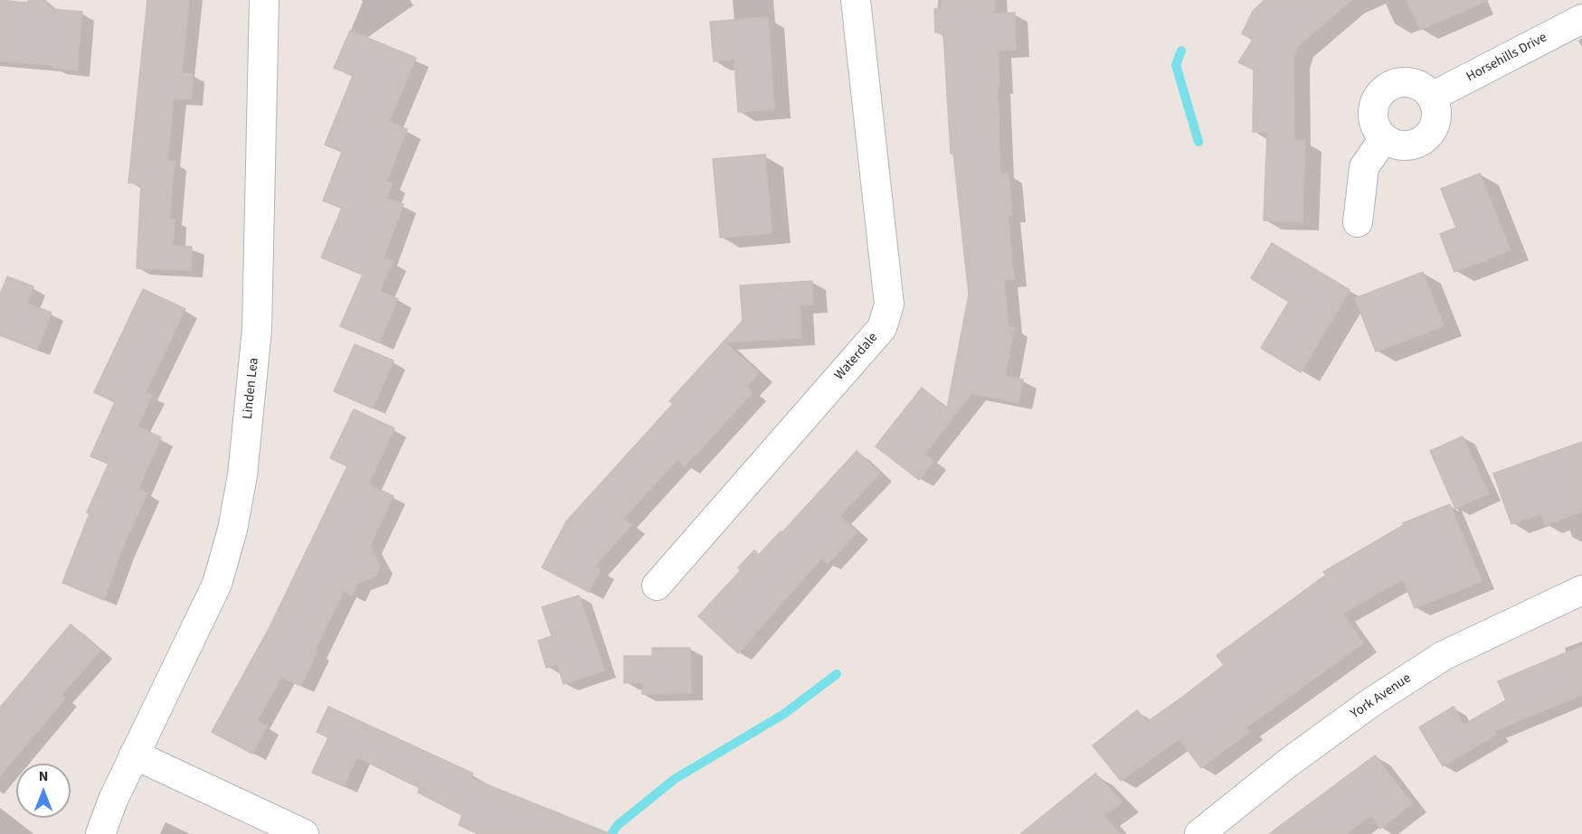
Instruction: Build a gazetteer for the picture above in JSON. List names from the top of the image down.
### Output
{
  "streets": {
    "street": [
      "Horsehills Drive",
      "Waterdale",
      "Linden Lea",
      "York Avenue"
    ]
  },
  "north": "top"
}
